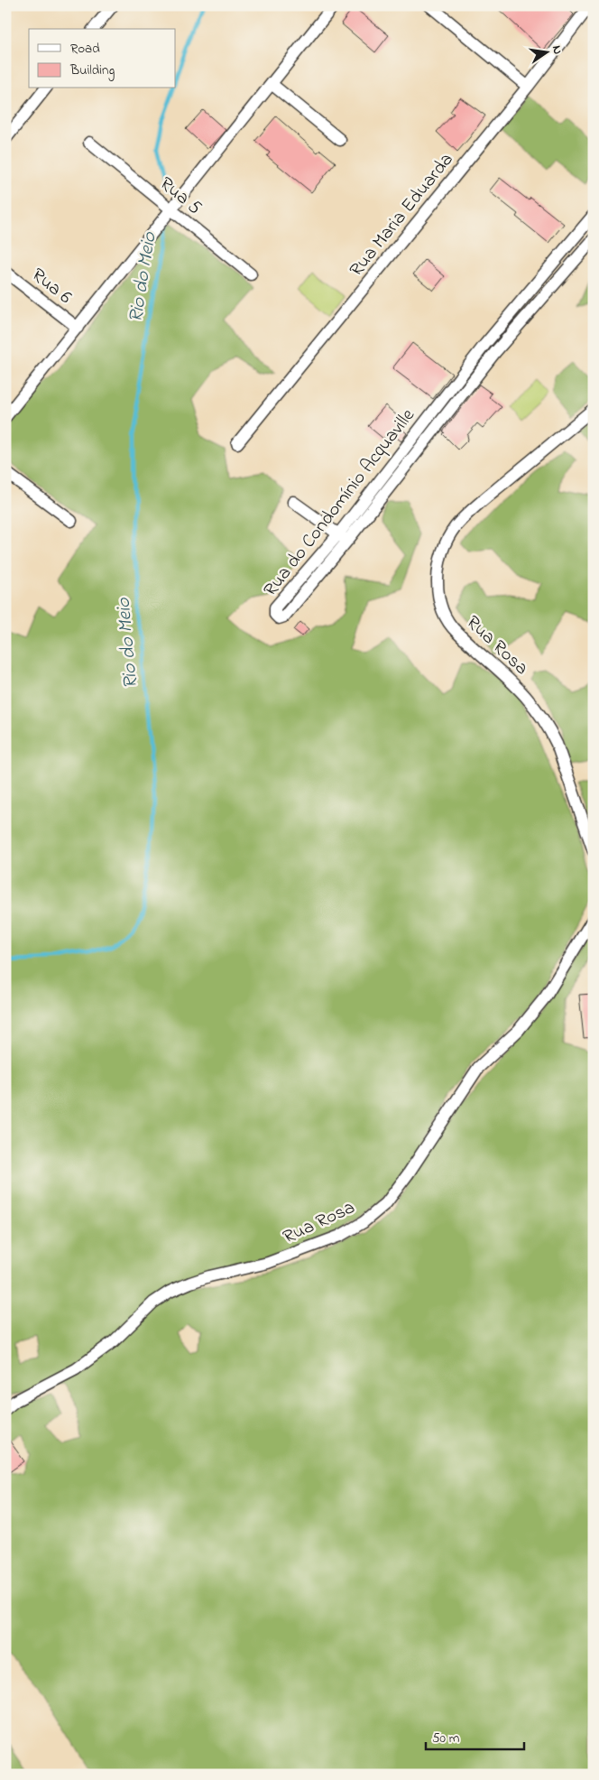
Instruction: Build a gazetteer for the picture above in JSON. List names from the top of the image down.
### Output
{
  "streets": {
    "street": [
      "Rua 5",
      "Rua Maria Eduarda",
      "Rua 6",
      "Rua do Condomínio Acquaville",
      "Rua Rosa"
    ]
  },
  "water": ["Rio do Meio"],
  "legend": ["Road", "Building"],
  "scale_bar": "50 m",
  "north": "right"
}
